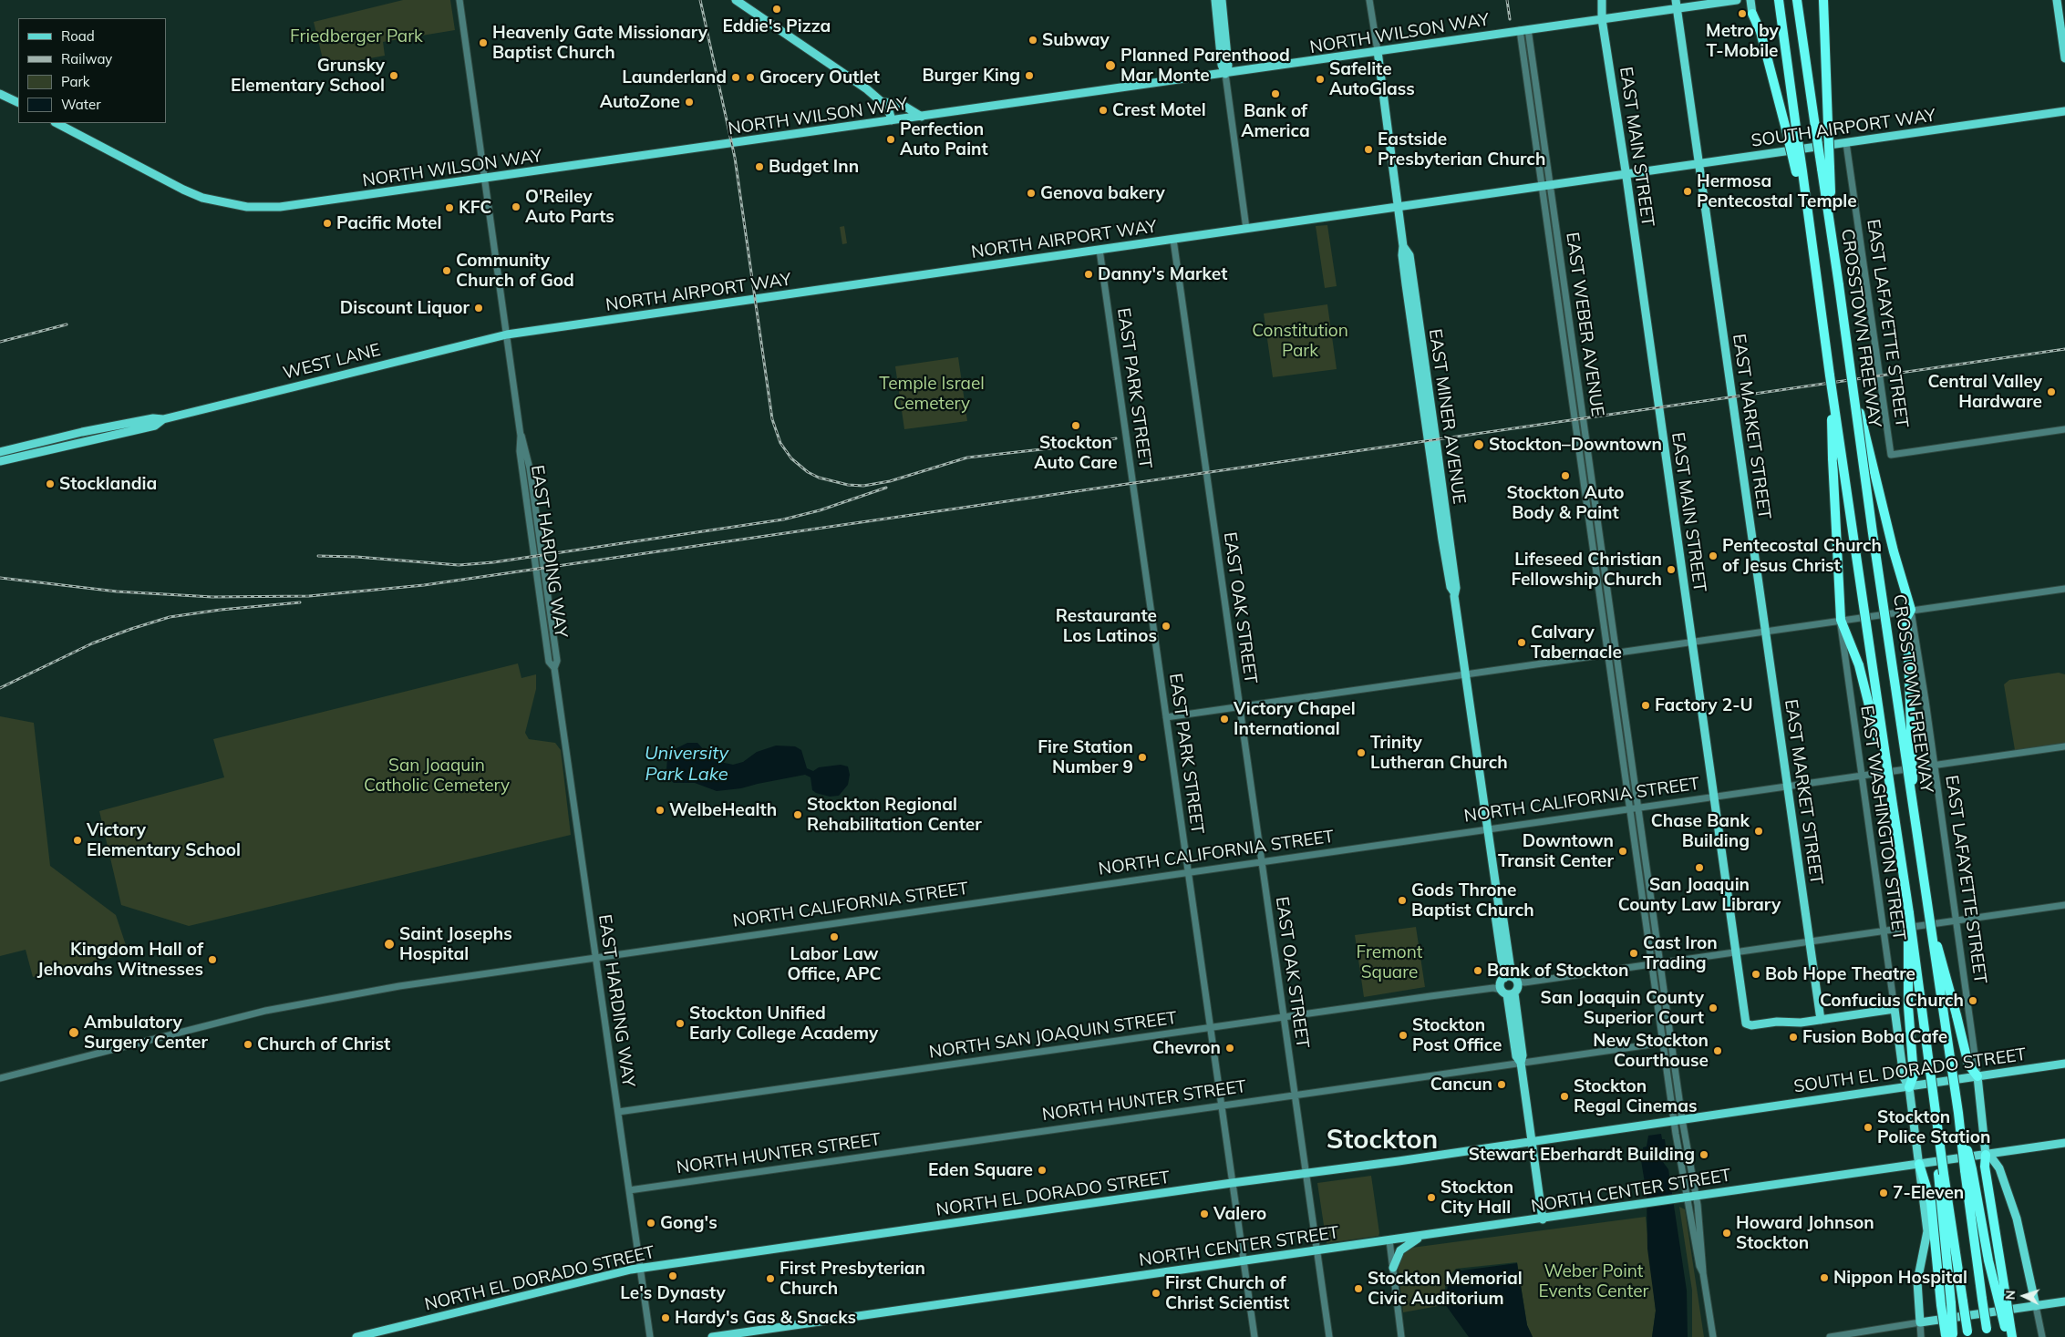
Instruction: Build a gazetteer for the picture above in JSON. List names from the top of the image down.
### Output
{
  "streets": {
    "highway": ["CROSSTOWN FREEWAY"],
    "main road": [
      "NORTH WILSON WAY",
      "SOUTH AIRPORT WAY",
      "EAST MAIN STREET",
      "NORTH AIRPORT WAY",
      "EAST LAFAYETTE STREET",
      "WEST LANE",
      "EAST MINER AVENUE",
      "EAST MARKET STREET",
      "EAST WASHINGTON STREET",
      "SOUTH EL DORADO STREET",
      "NORTH CENTER STREET",
      "NORTH EL DORADO STREET"
    ],
    "street": [
      "EAST WEBER AVENUE",
      "EAST PARK STREET",
      "EAST HARDING WAY",
      "EAST OAK STREET",
      "NORTH CALIFORNIA STREET",
      "NORTH SAN JOAQUIN STREET",
      "NORTH HUNTER STREET"
    ]
  },
  "crossings": [
    ["NORTH WILSON WAY", "EAST MAIN STREET"],
    ["NORTH WILSON WAY", "EAST WEBER AVENUE"],
    ["NORTH WILSON WAY", "EAST MINER AVENUE"],
    ["NORTH WILSON WAY", "EAST MARKET STREET"],
    ["NORTH WILSON WAY", "EAST HARDING WAY"],
    ["SOUTH AIRPORT WAY", "EAST MAIN STREET"],
    ["SOUTH AIRPORT WAY", "NORTH AIRPORT WAY"],
    ["SOUTH AIRPORT WAY", "EAST LAFAYETTE STREET"],
    ["SOUTH AIRPORT WAY", "EAST MARKET STREET"],
    ["EAST MAIN STREET", "NORTH AIRPORT WAY"],
    ["EAST MAIN STREET", "EAST MARKET STREET"],
    ["EAST MAIN STREET", "NORTH CALIFORNIA STREET"],
    ["EAST MAIN STREET", "NORTH SAN JOAQUIN STREET"],
    ["NORTH AIRPORT WAY", "EAST WEBER AVENUE"],
    ["NORTH AIRPORT WAY", "WEST LANE"],
    ["NORTH AIRPORT WAY", "EAST PARK STREET"],
    ["NORTH AIRPORT WAY", "EAST MINER AVENUE"],
    ["NORTH AIRPORT WAY", "EAST HARDING WAY"],
    ["NORTH AIRPORT WAY", "EAST OAK STREET"],
    ["EAST LAFAYETTE STREET", "NORTH CALIFORNIA STREET"],
    ["EAST LAFAYETTE STREET", "NORTH SAN JOAQUIN STREET"],
    ["EAST LAFAYETTE STREET", "SOUTH EL DORADO STREET"],
    ["EAST LAFAYETTE STREET", "NORTH CENTER STREET"],
    ["EAST WEBER AVENUE", "NORTH CALIFORNIA STREET"],
    ["EAST WEBER AVENUE", "NORTH SAN JOAQUIN STREET"],
    ["EAST WEBER AVENUE", "NORTH HUNTER STREET"],
    ["EAST WEBER AVENUE", "NORTH CENTER STREET"],
    ["EAST WEBER AVENUE", "NORTH EL DORADO STREET"],
    ["WEST LANE", "EAST HARDING WAY"],
    ["EAST PARK STREET", "NORTH CALIFORNIA STREET"],
    ["EAST PARK STREET", "NORTH SAN JOAQUIN STREET"],
    ["EAST PARK STREET", "NORTH HUNTER STREET"],
    ["EAST PARK STREET", "NORTH CENTER STREET"],
    ["EAST PARK STREET", "NORTH EL DORADO STREET"],
    ["EAST MINER AVENUE", "NORTH CALIFORNIA STREET"],
    ["EAST MINER AVENUE", "NORTH SAN JOAQUIN STREET"],
    ["EAST MINER AVENUE", "NORTH HUNTER STREET"],
    ["EAST MINER AVENUE", "NORTH CENTER STREET"],
    ["EAST MINER AVENUE", "NORTH EL DORADO STREET"],
    ["EAST MARKET STREET", "NORTH CALIFORNIA STREET"],
    ["EAST MARKET STREET", "NORTH SAN JOAQUIN STREET"],
    ["EAST HARDING WAY", "NORTH CALIFORNIA STREET"],
    ["EAST HARDING WAY", "NORTH SAN JOAQUIN STREET"],
    ["EAST HARDING WAY", "NORTH HUNTER STREET"],
    ["EAST HARDING WAY", "NORTH EL DORADO STREET"],
    ["EAST OAK STREET", "NORTH CALIFORNIA STREET"],
    ["EAST OAK STREET", "NORTH SAN JOAQUIN STREET"],
    ["EAST OAK STREET", "NORTH HUNTER STREET"],
    ["EAST OAK STREET", "NORTH CENTER STREET"],
    ["EAST OAK STREET", "NORTH EL DORADO STREET"],
    ["NORTH CALIFORNIA STREET", "EAST WASHINGTON STREET"],
    ["EAST WASHINGTON STREET", "NORTH SAN JOAQUIN STREET"],
    ["EAST WASHINGTON STREET", "SOUTH EL DORADO STREET"],
    ["EAST WASHINGTON STREET", "NORTH CENTER STREET"],
    ["SOUTH EL DORADO STREET", "NORTH EL DORADO STREET"]
  ],
  "districts": ["Stockton"],
  "water": ["University Park Lake"],
  "parks": [
    "Friedberger Park",
    "Constitution Park",
    "Temple Israel Cemetery",
    "San Joaquin Catholic Cemetery",
    "Fremont Square",
    "Weber Point Events Center"
  ],
  "places": [
    "Eddie's Pizza",
    "Metro by T-Mobile",
    "Subway",
    "Heavenly Gate Missionary Baptist Church",
    "Planned Parenthood Mar Monte",
    "Grunsky Elementary School",
    "Burger King",
    "Launderland",
    "Grocery Outlet",
    "Safelite AutoGlass",
    "Bank of America",
    "AutoZone",
    "Crest Motel",
    "Perfection Auto Paint",
    "Eastside Presbyterian Church",
    "Budget Inn",
    "Hermosa Pentecostal Temple",
    "Genova bakery",
    "O'Reiley Auto Parts",
    "KFC",
    "Pacific Motel",
    "Community Church of God",
    "Danny's Market",
    "Discount Liquor",
    "Central Valley Hardware",
    "Stockton Auto Care",
    "Stockton–Downtown",
    "Stockton Auto Body & Paint",
    "Stocklandia",
    "Pentecostal Church of Jesus Christ",
    "Lifeseed Christian Fellowship Church",
    "Restaurante Los Latinos",
    "Calvary Tabernacle",
    "Factory 2-U",
    "Victory Chapel International",
    "Trinity Lutheran Church",
    "Fire Station Number 9",
    "WelbeHealth",
    "Stockton Regional Rehabilitation Center",
    "Chase Bank Building",
    "Victory Elementary School",
    "Downtown Transit Center",
    "San Joaquin County Law Library",
    "Gods Throne Baptist Church",
    "Labor Law Office, APC",
    "Saint Josephs Hospital",
    "Cast Iron Trading",
    "Kingdom Hall of Jehovahs Witnesses",
    "Bank of Stockton",
    "Bob Hope Theatre",
    "Confucius Church",
    "San Joaquin County Superior Court",
    "Stockton Unified Early College Academy",
    "Ambulatory Surgery Center",
    "Stockton Post Office",
    "Fusion Boba Cafe",
    "Church of Christ",
    "Chevron",
    "New Stockton Courthouse",
    "Cancun",
    "Stockton Regal Cinemas",
    "Stockton Police Station",
    "Stewart Eberhardt Building",
    "Eden Square",
    "7-Eleven",
    "Stockton City Hall",
    "Valero",
    "Gong's",
    "Howard Johnson Stockton",
    "Le's Dynasty",
    "Nippon Hospital",
    "First Presbyterian Church",
    "Stockton Memorial Civic Auditorium",
    "First Church of Christ Scientist",
    "Hardy's Gas & Snacks"
  ],
  "legend": [
    "Road",
    "Railway",
    "Park",
    "Water"
  ],
  "north": "left"
}
